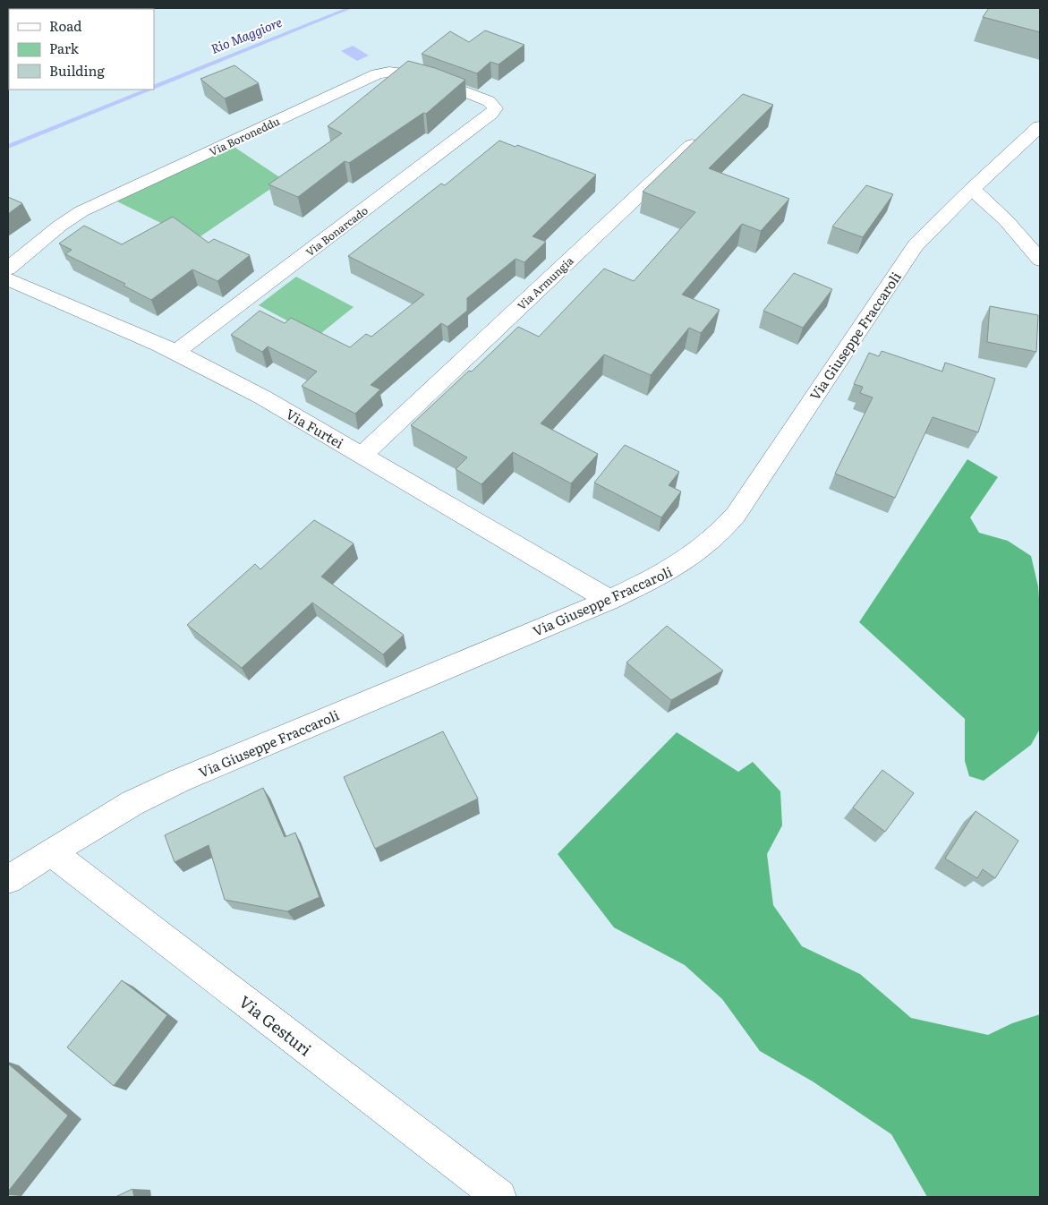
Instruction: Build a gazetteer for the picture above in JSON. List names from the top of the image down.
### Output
{
  "streets": {
    "street": [
      "Via Boroneddu",
      "Via Bonarcado",
      "Via Armungia",
      "Via Giuseppe Fraccaroli",
      "Via Furtei",
      "Via Gesturi"
    ]
  },
  "crossings": [
    ["Via Boroneddu", "Via Bonarcado"],
    ["Via Bonarcado", "Via Furtei"],
    ["Via Armungia", "Via Furtei"],
    ["Via Giuseppe Fraccaroli", "Via Furtei"],
    ["Via Giuseppe Fraccaroli", "Via Gesturi"]
  ],
  "water": ["Rio Maggiore"],
  "legend": ["Road", "Park", "Building"]
}
